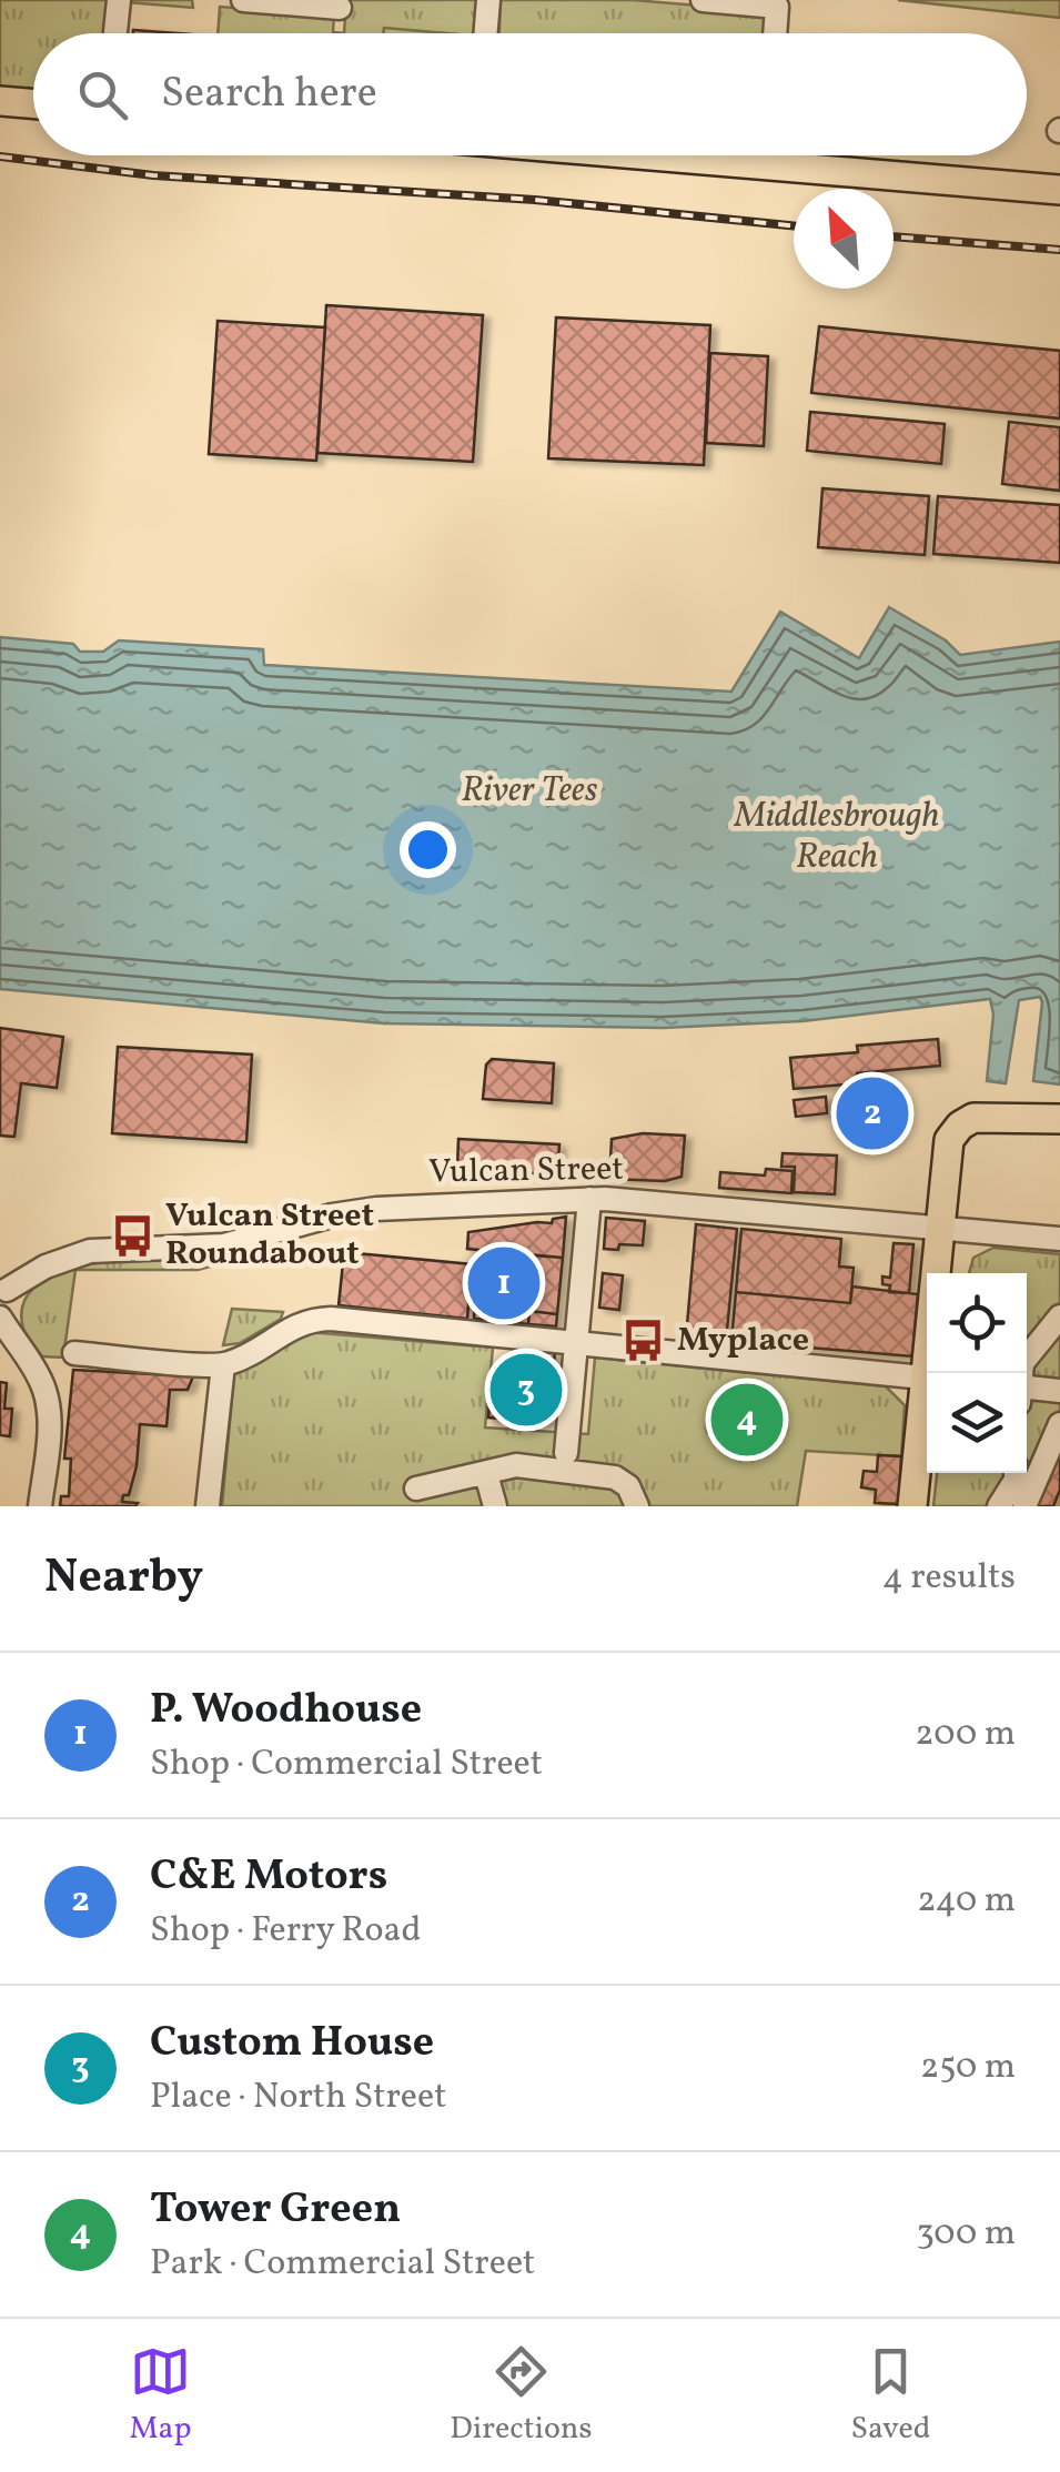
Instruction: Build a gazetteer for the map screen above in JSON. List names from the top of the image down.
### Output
{
  "streets": {
    "street": ["Vulcan Street"]
  },
  "water": ["River Tees", "Middlesbrough Reach"],
  "places": {
    "bus stop": ["Vulcan Street Roundabout", "Myplace"]
  },
  "north": "top left",
  "page": {
    "search": "Search here",
    "pins": [
      "2",
      "1",
      "3",
      "4"
    ],
    "heading": ["Nearby", "4 results"],
    "list": [
      {
        "mark": "1",
        "name": "P. Woodhouse",
        "note": "Shop · Commercial Street",
        "value": "200 m"
      },
      {
        "mark": "2",
        "name": "C&E Motors",
        "note": "Shop · Ferry Road",
        "value": "240 m"
      },
      {
        "mark": "3",
        "name": "Custom House",
        "note": "Place · North Street",
        "value": "250 m"
      },
      {
        "mark": "4",
        "name": "Tower Green",
        "note": "Park · Commercial Street",
        "value": "300 m"
      }
    ],
    "nav": ["Map", "Directions", "Saved"]
  }
}
